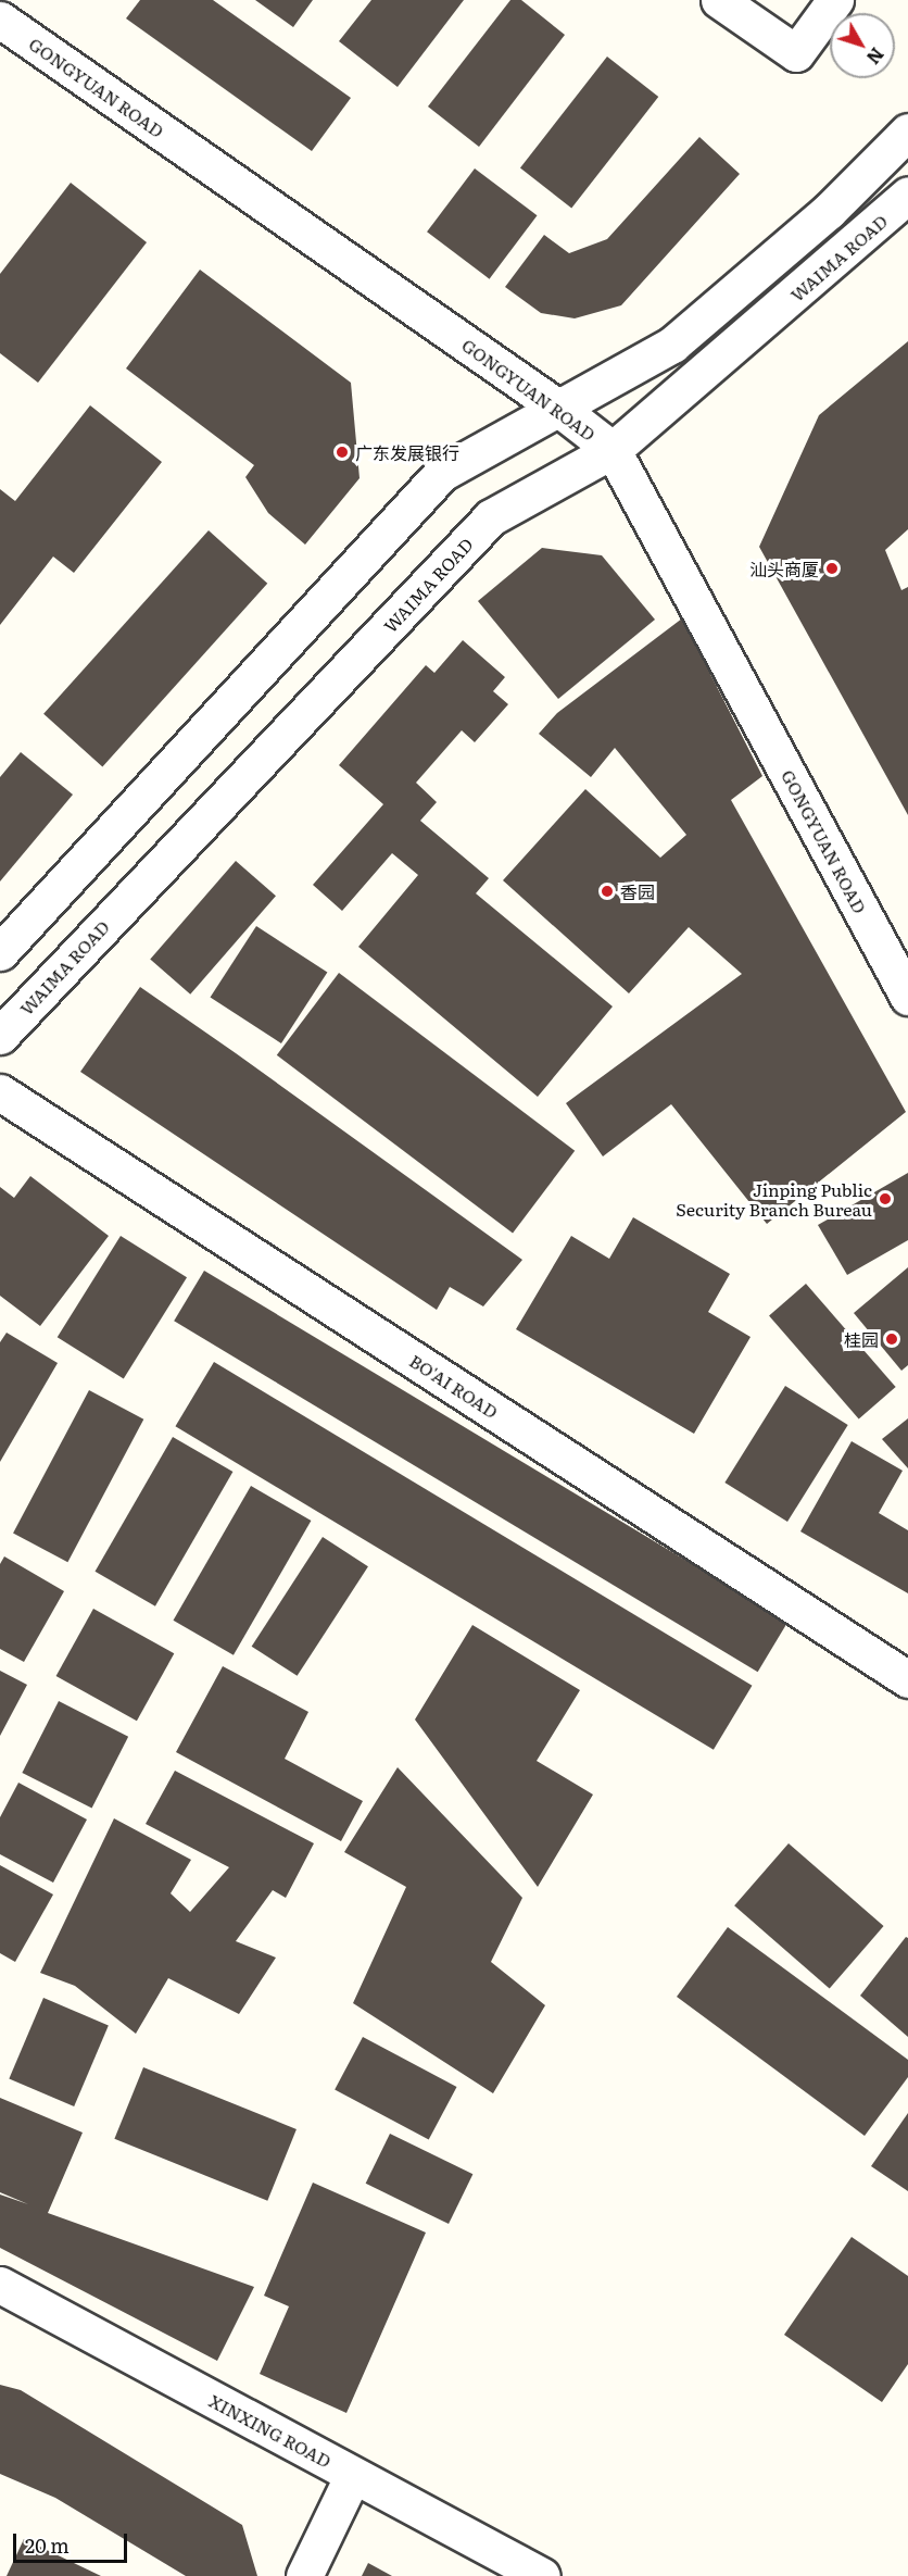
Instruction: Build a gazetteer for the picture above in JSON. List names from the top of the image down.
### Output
{
  "streets": {
    "street": [
      "GONGYUAN ROAD",
      "WAIMA ROAD",
      "BO'AI ROAD",
      "XINXING ROAD"
    ]
  },
  "crossings": [
    ["GONGYUAN ROAD", "WAIMA ROAD"]
  ],
  "places": [
    "广东发展银行",
    "汕头商厦",
    "香园",
    "Jinping Public Security Branch Bureau",
    "桂园"
  ],
  "scale_bar": "20 m",
  "north": "bottom right"
}
